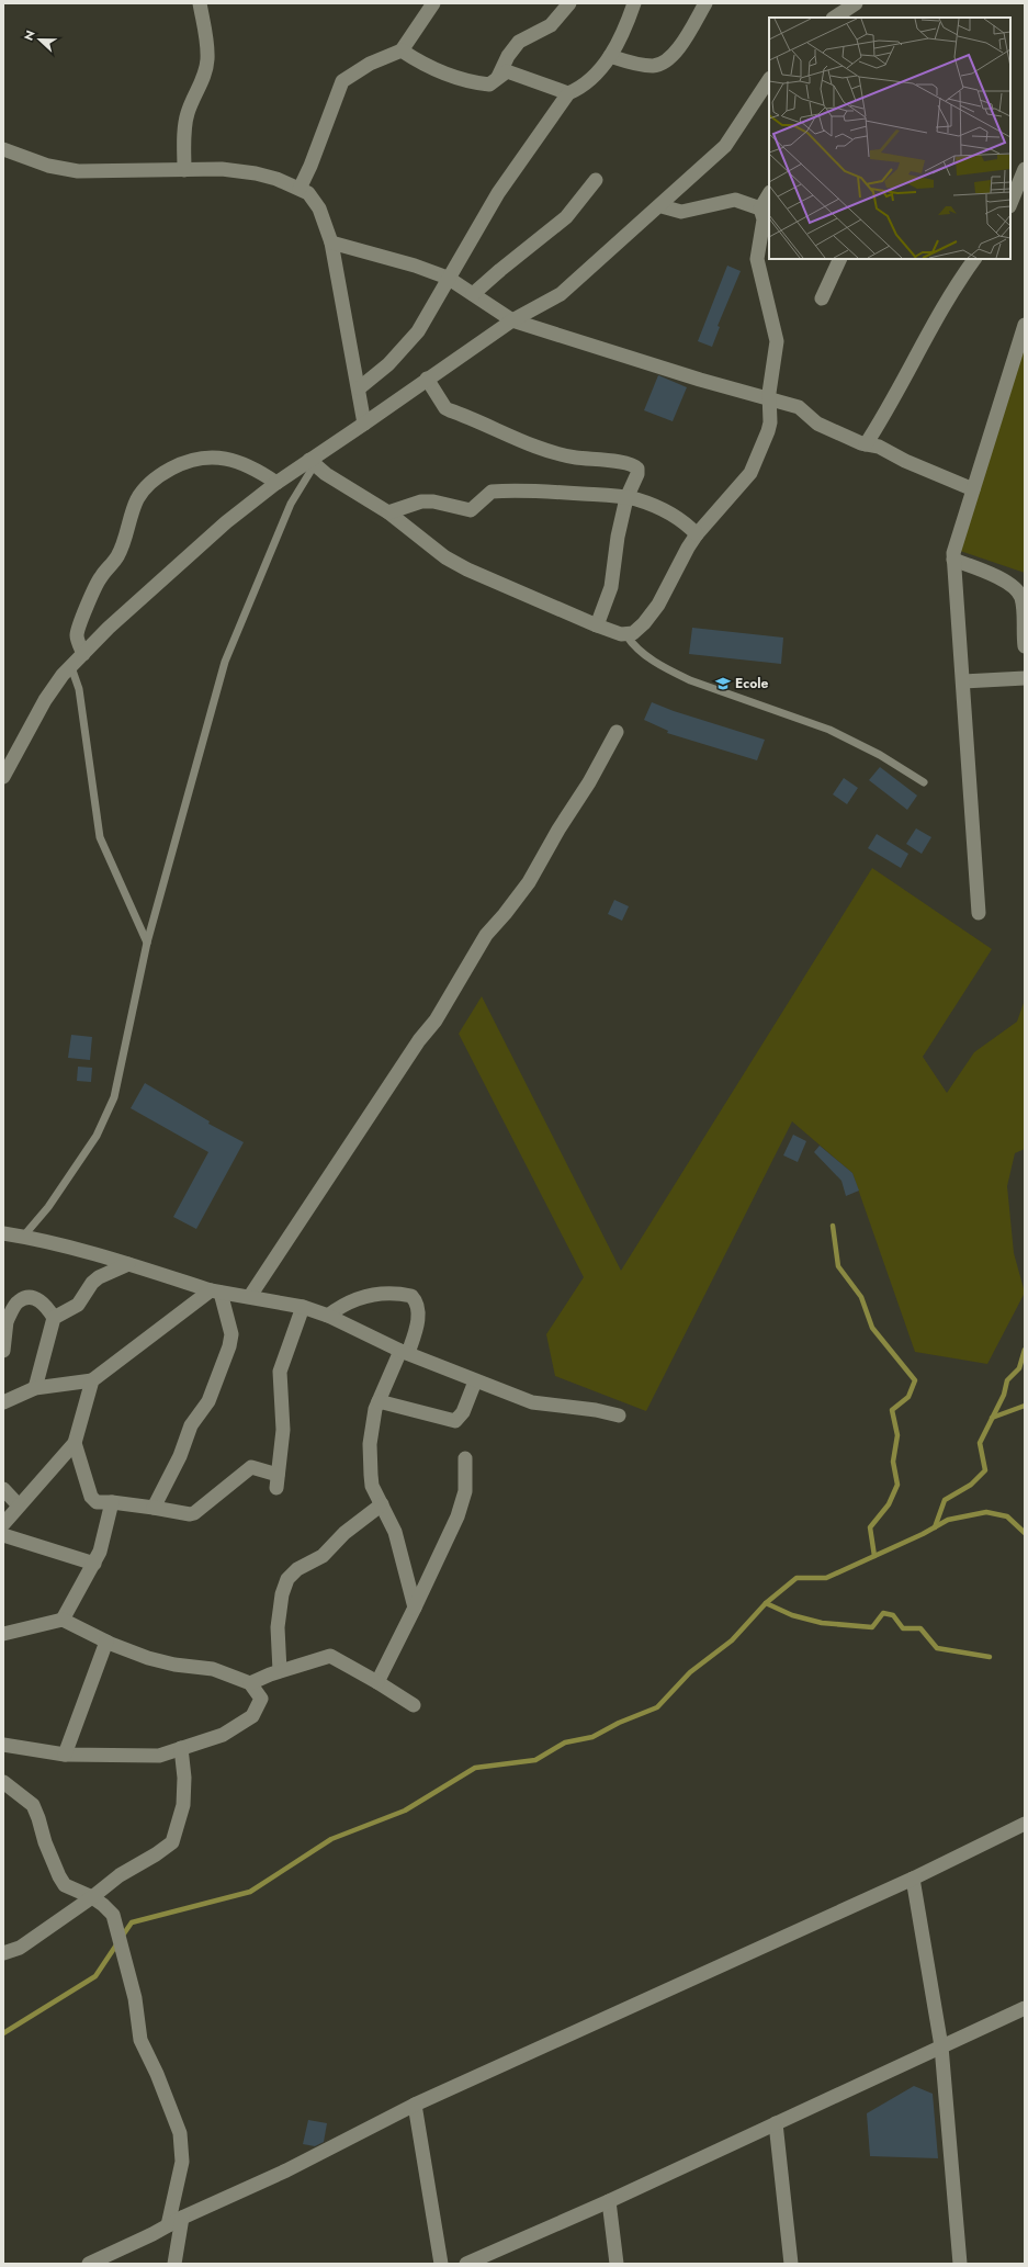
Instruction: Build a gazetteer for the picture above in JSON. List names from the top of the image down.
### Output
{
  "places": {
    "school or university": ["Ecole"]
  },
  "north": "left"
}
